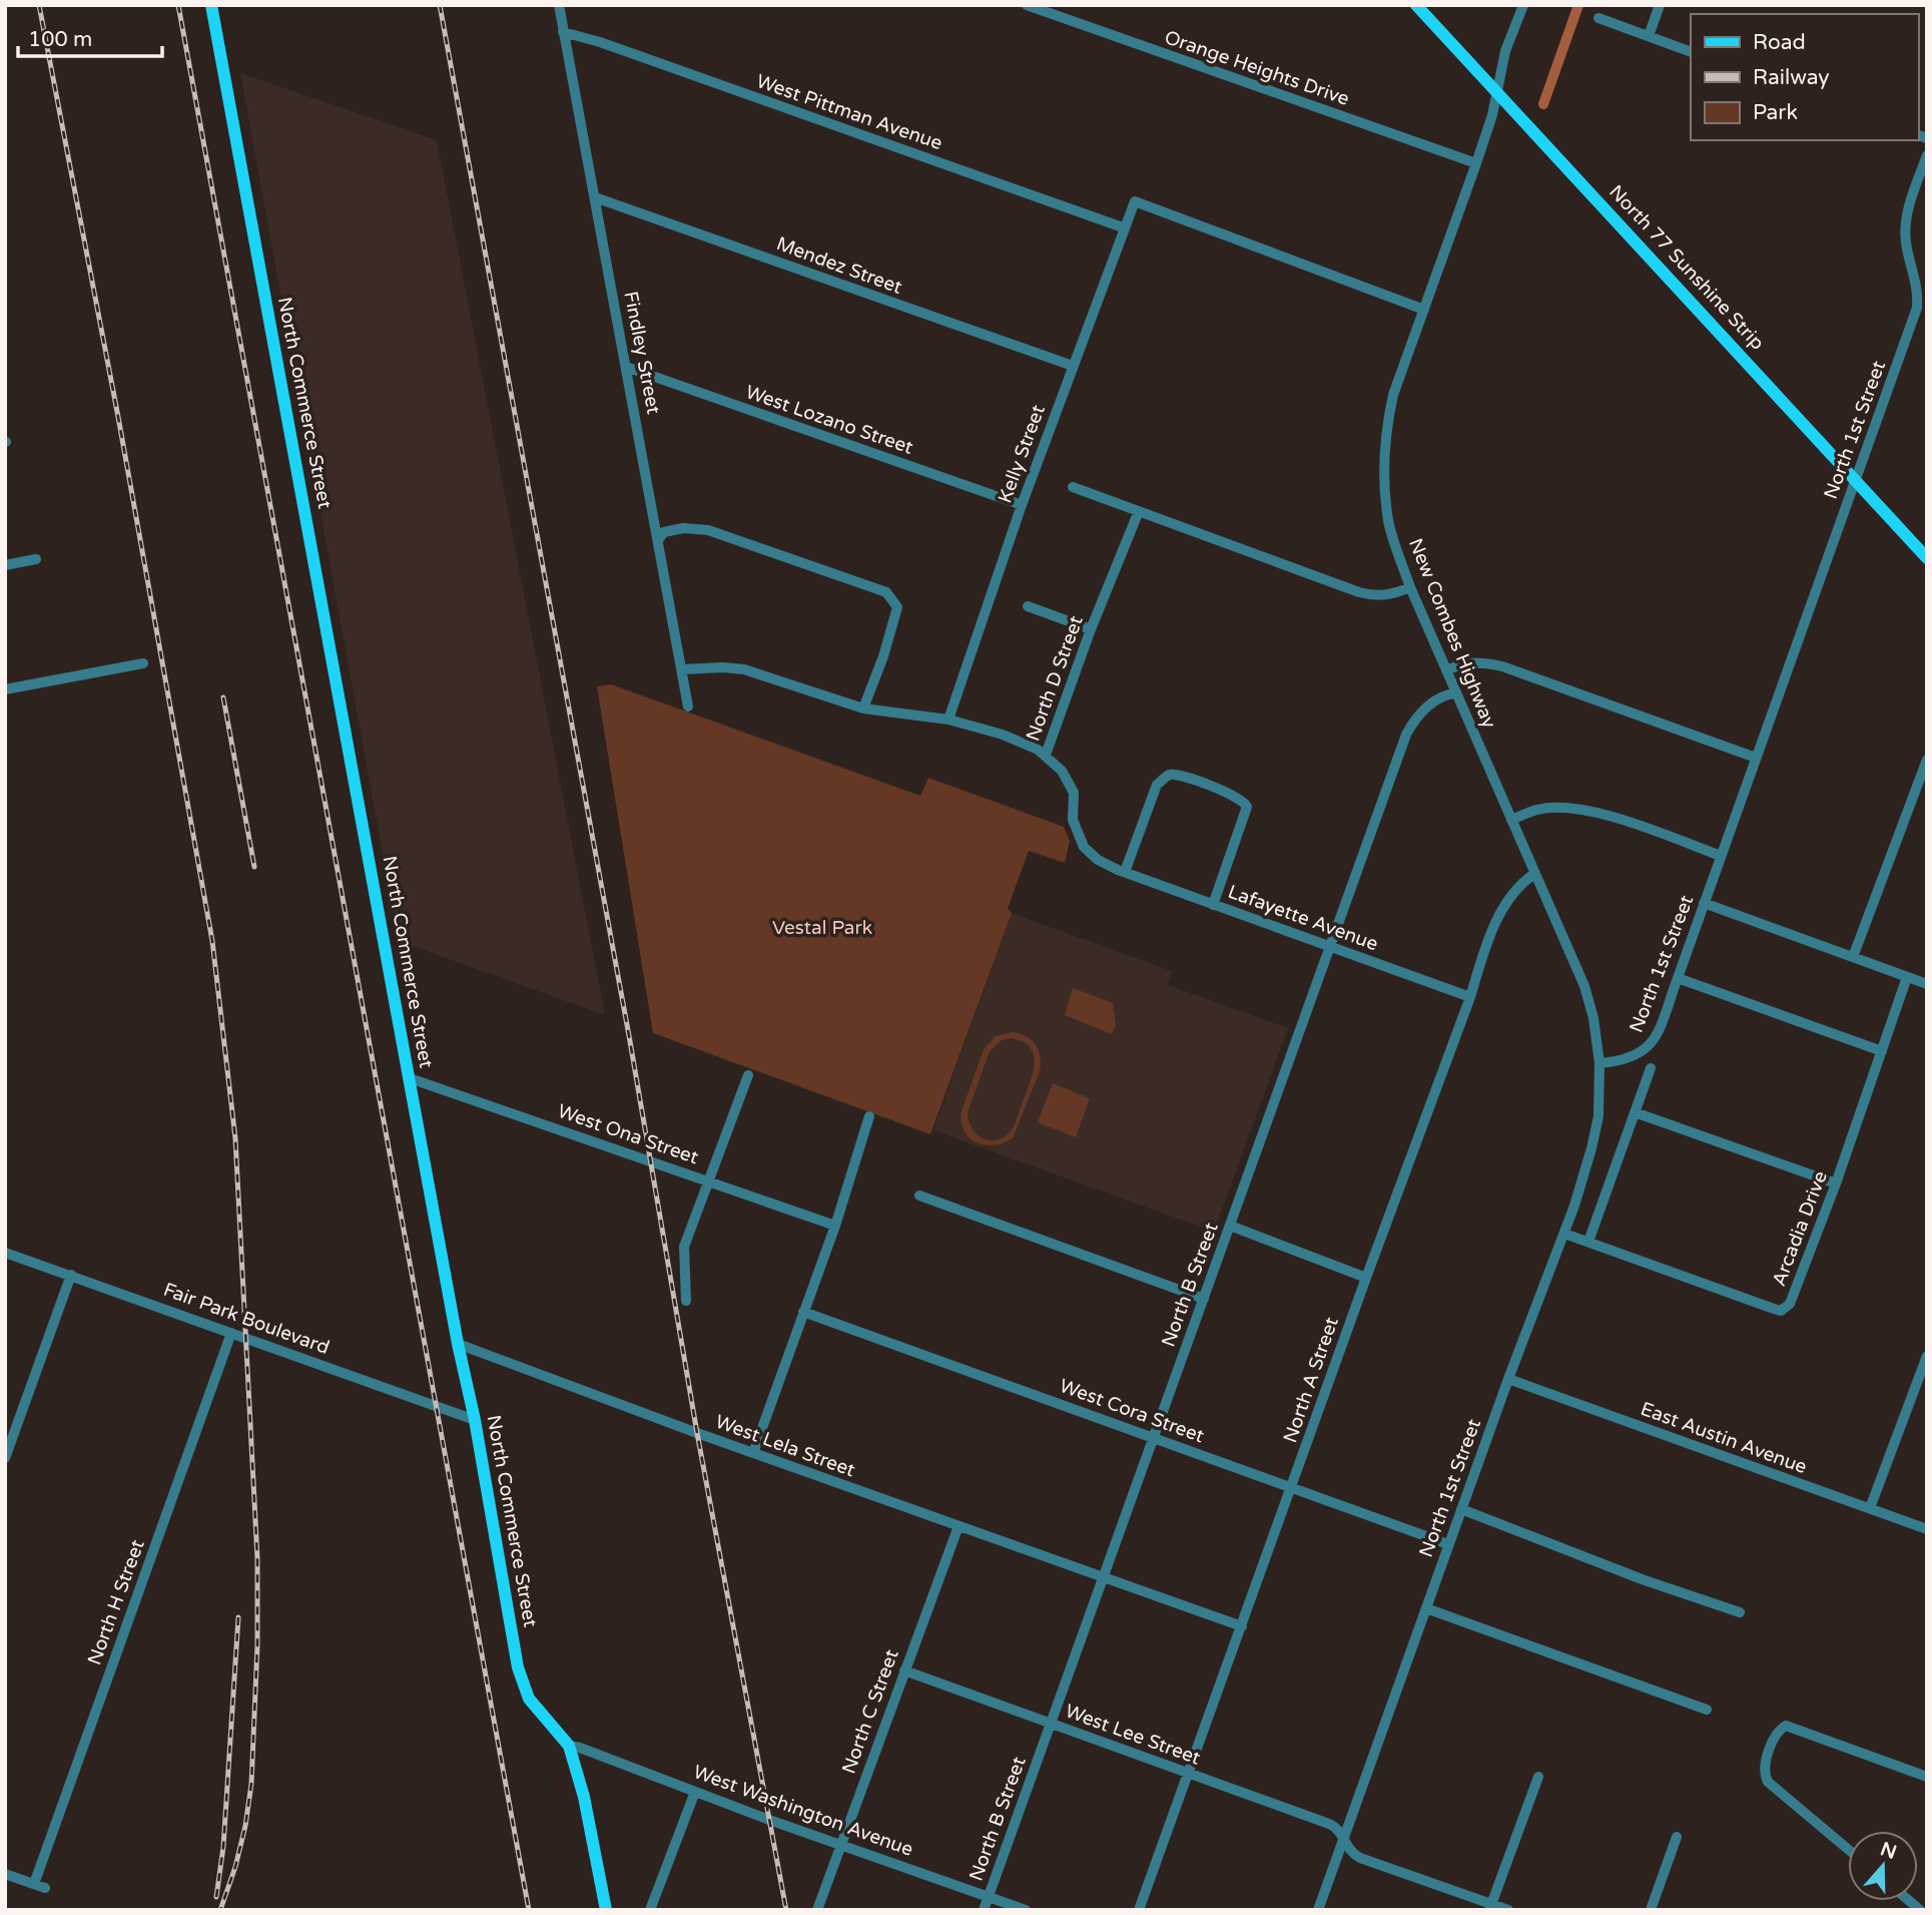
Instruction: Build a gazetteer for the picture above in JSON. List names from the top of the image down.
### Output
{
  "streets": {
    "main road": ["North 77 Sunshine Strip", "North Commerce Street"],
    "street": [
      "Orange Heights Drive",
      "West Pittman Avenue",
      "Mendez Street",
      "Findley Street",
      "West Lozano Street",
      "North 1st Street",
      "Kelly Street",
      "New Combes Highway",
      "North D Street",
      "Lafayette Avenue",
      "West Ona Street",
      "Arcadia Drive",
      "North B Street",
      "Fair Park Boulevard",
      "North A Street",
      "West Cora Street",
      "East Austin Avenue",
      "West Lela Street",
      "North H Street",
      "North C Street",
      "West Lee Street",
      "West Washington Avenue"
    ]
  },
  "crossings": [
    ["Orange Heights Drive", "New Combes Highway"],
    ["West Pittman Avenue", "Findley Street"],
    ["West Pittman Avenue", "Kelly Street"],
    ["Mendez Street", "Findley Street"],
    ["Mendez Street", "Kelly Street"],
    ["North 77 Sunshine Strip", "North 1st Street"],
    ["North 77 Sunshine Strip", "New Combes Highway"],
    ["Findley Street", "West Lozano Street"],
    ["North Commerce Street", "West Ona Street"],
    ["North Commerce Street", "Fair Park Boulevard"],
    ["North Commerce Street", "West Lela Street"],
    ["North Commerce Street", "West Washington Avenue"],
    ["West Lozano Street", "Kelly Street"],
    ["North 1st Street", "New Combes Highway"],
    ["North 1st Street", "Arcadia Drive"],
    ["North 1st Street", "West Cora Street"],
    ["North 1st Street", "East Austin Avenue"],
    ["North 1st Street", "West Lee Street"],
    ["Kelly Street", "New Combes Highway"],
    ["New Combes Highway", "North B Street"],
    ["New Combes Highway", "North A Street"],
    ["North D Street", "Lafayette Avenue"],
    ["Lafayette Avenue", "North B Street"],
    ["Lafayette Avenue", "North A Street"],
    ["North B Street", "West Cora Street"],
    ["North B Street", "West Lela Street"],
    ["North B Street", "West Lee Street"],
    ["North B Street", "West Washington Avenue"],
    ["Fair Park Boulevard", "North H Street"],
    ["North A Street", "West Cora Street"],
    ["North A Street", "West Lela Street"],
    ["North A Street", "West Lee Street"],
    ["West Lela Street", "North C Street"],
    ["North C Street", "West Lee Street"],
    ["North C Street", "West Washington Avenue"]
  ],
  "parks": ["Vestal Park"],
  "legend": ["Road", "Railway", "Park"],
  "scale_bar": "100 m",
  "north": "top"
}
